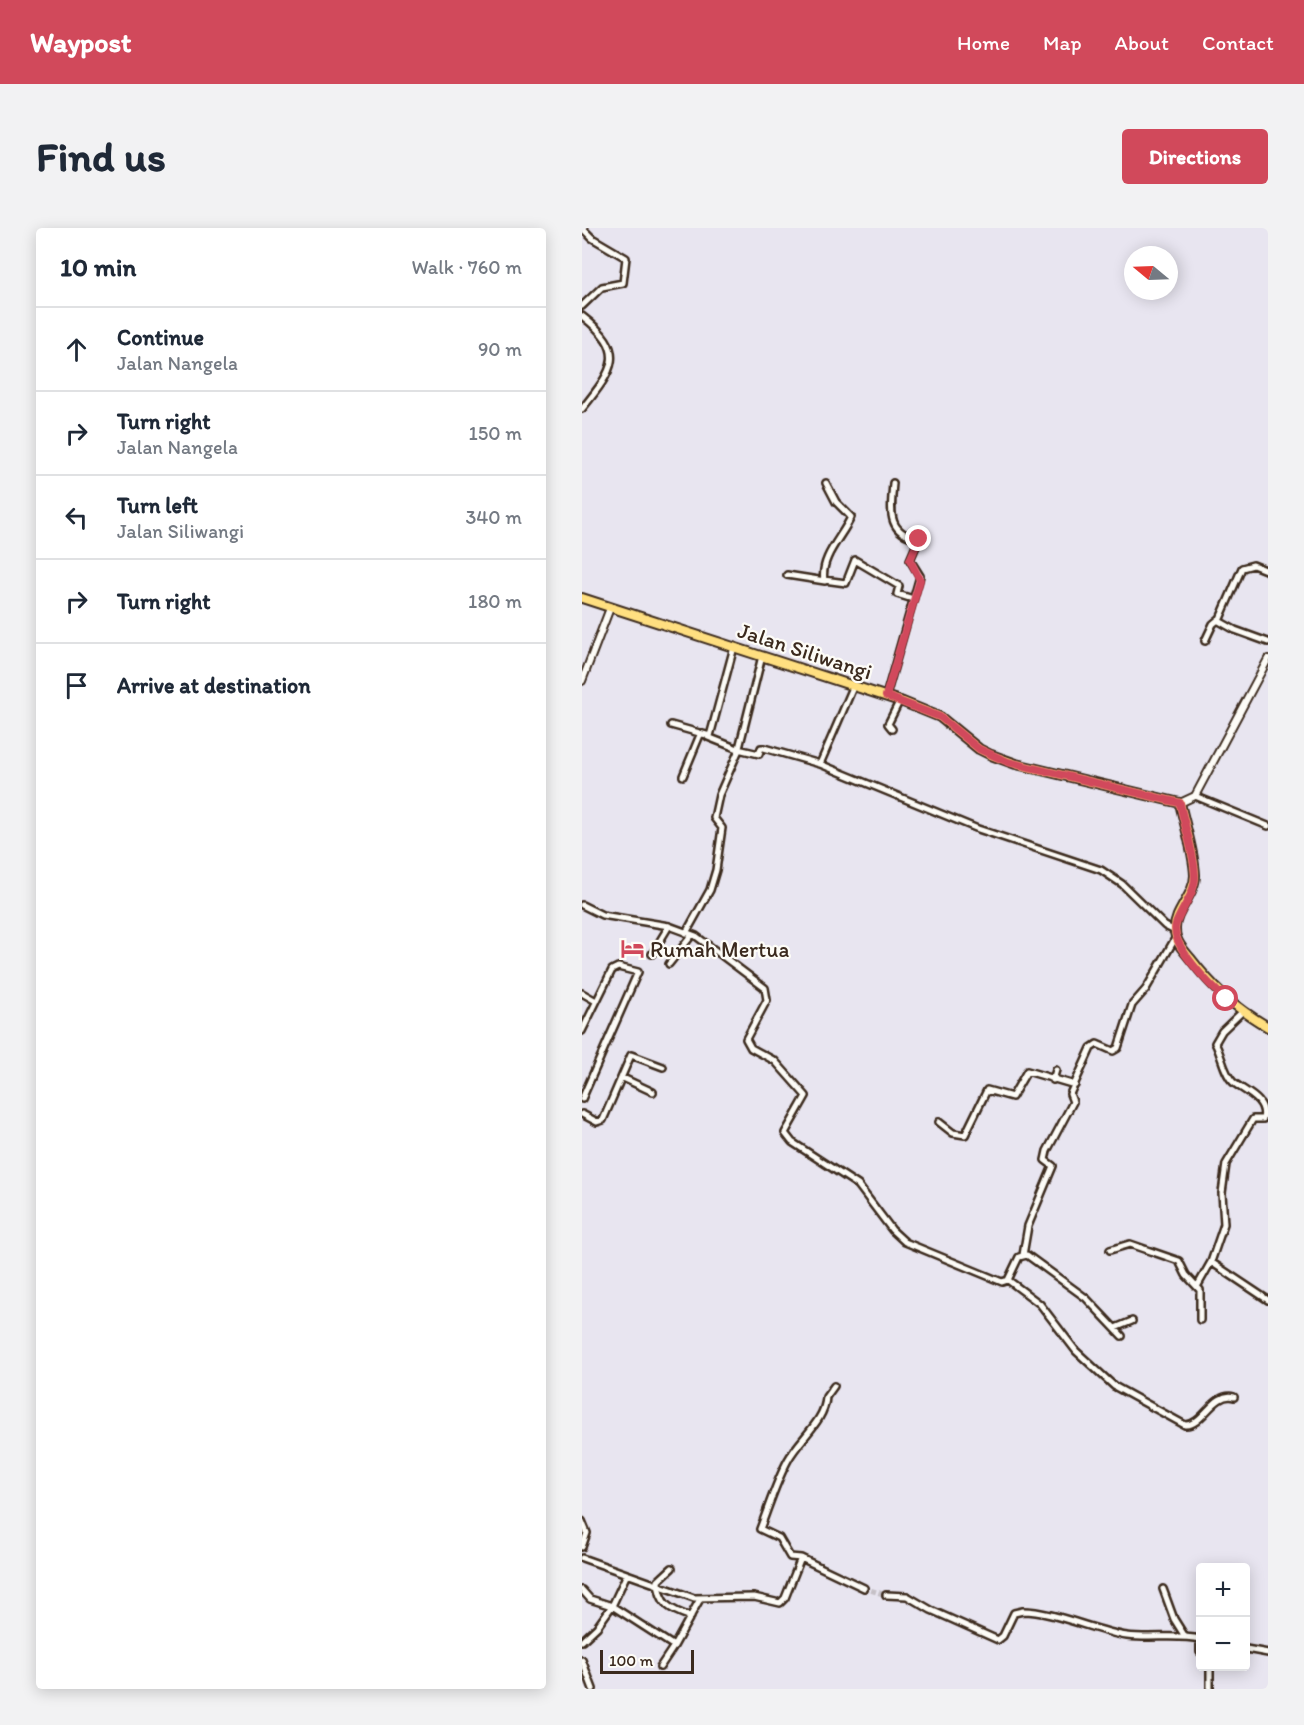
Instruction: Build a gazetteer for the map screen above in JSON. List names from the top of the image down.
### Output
{
  "streets": {
    "main road": ["Jalan Siliwangi"]
  },
  "places": {
    "hotel": ["Rumah Mertua"]
  },
  "scale_bar": "100 m",
  "north": "left",
  "page": {
    "header": "Waypost",
    "nav": [
      "Home",
      "Map",
      "About",
      "Contact"
    ],
    "buttons": "Directions",
    "title": "Find us",
    "heading": ["10 min", "Walk · 760 m"],
    "list": [
      ["Continue", "Jalan Nangela", "90 m"],
      ["Turn right", "Jalan Nangela", "150 m"],
      ["Turn left", "Jalan Siliwangi", "340 m"],
      ["Turn right", "180 m"],
      "Arrive at destination"
    ],
    "map_buttons": ["+", "−"],
    "scale": "100 m"
  }
}
